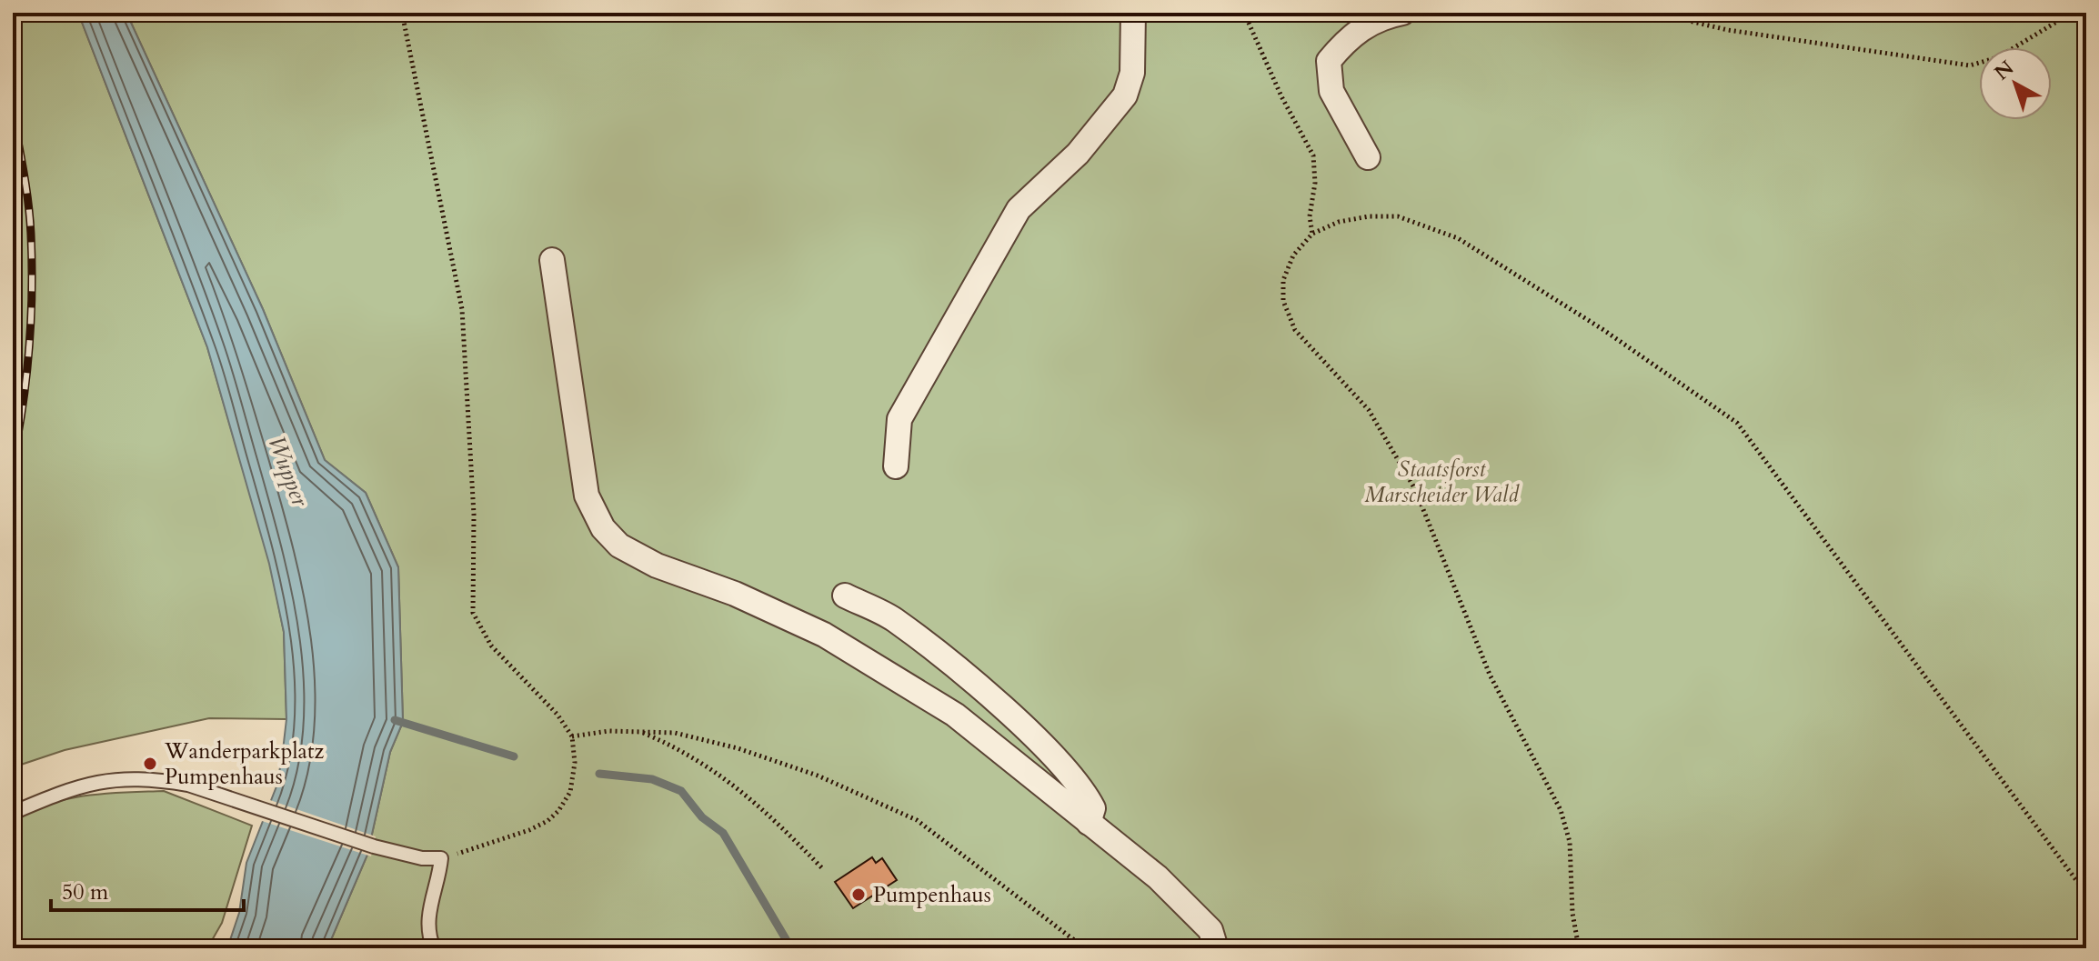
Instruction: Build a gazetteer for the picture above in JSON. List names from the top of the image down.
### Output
{
  "water": ["Wupper"],
  "parks": ["Staatsforst Marscheider Wald"],
  "places": ["Wanderparkplatz Pumpenhaus", "Pumpenhaus"],
  "scale_bar": "50 m",
  "north": "top left"
}
